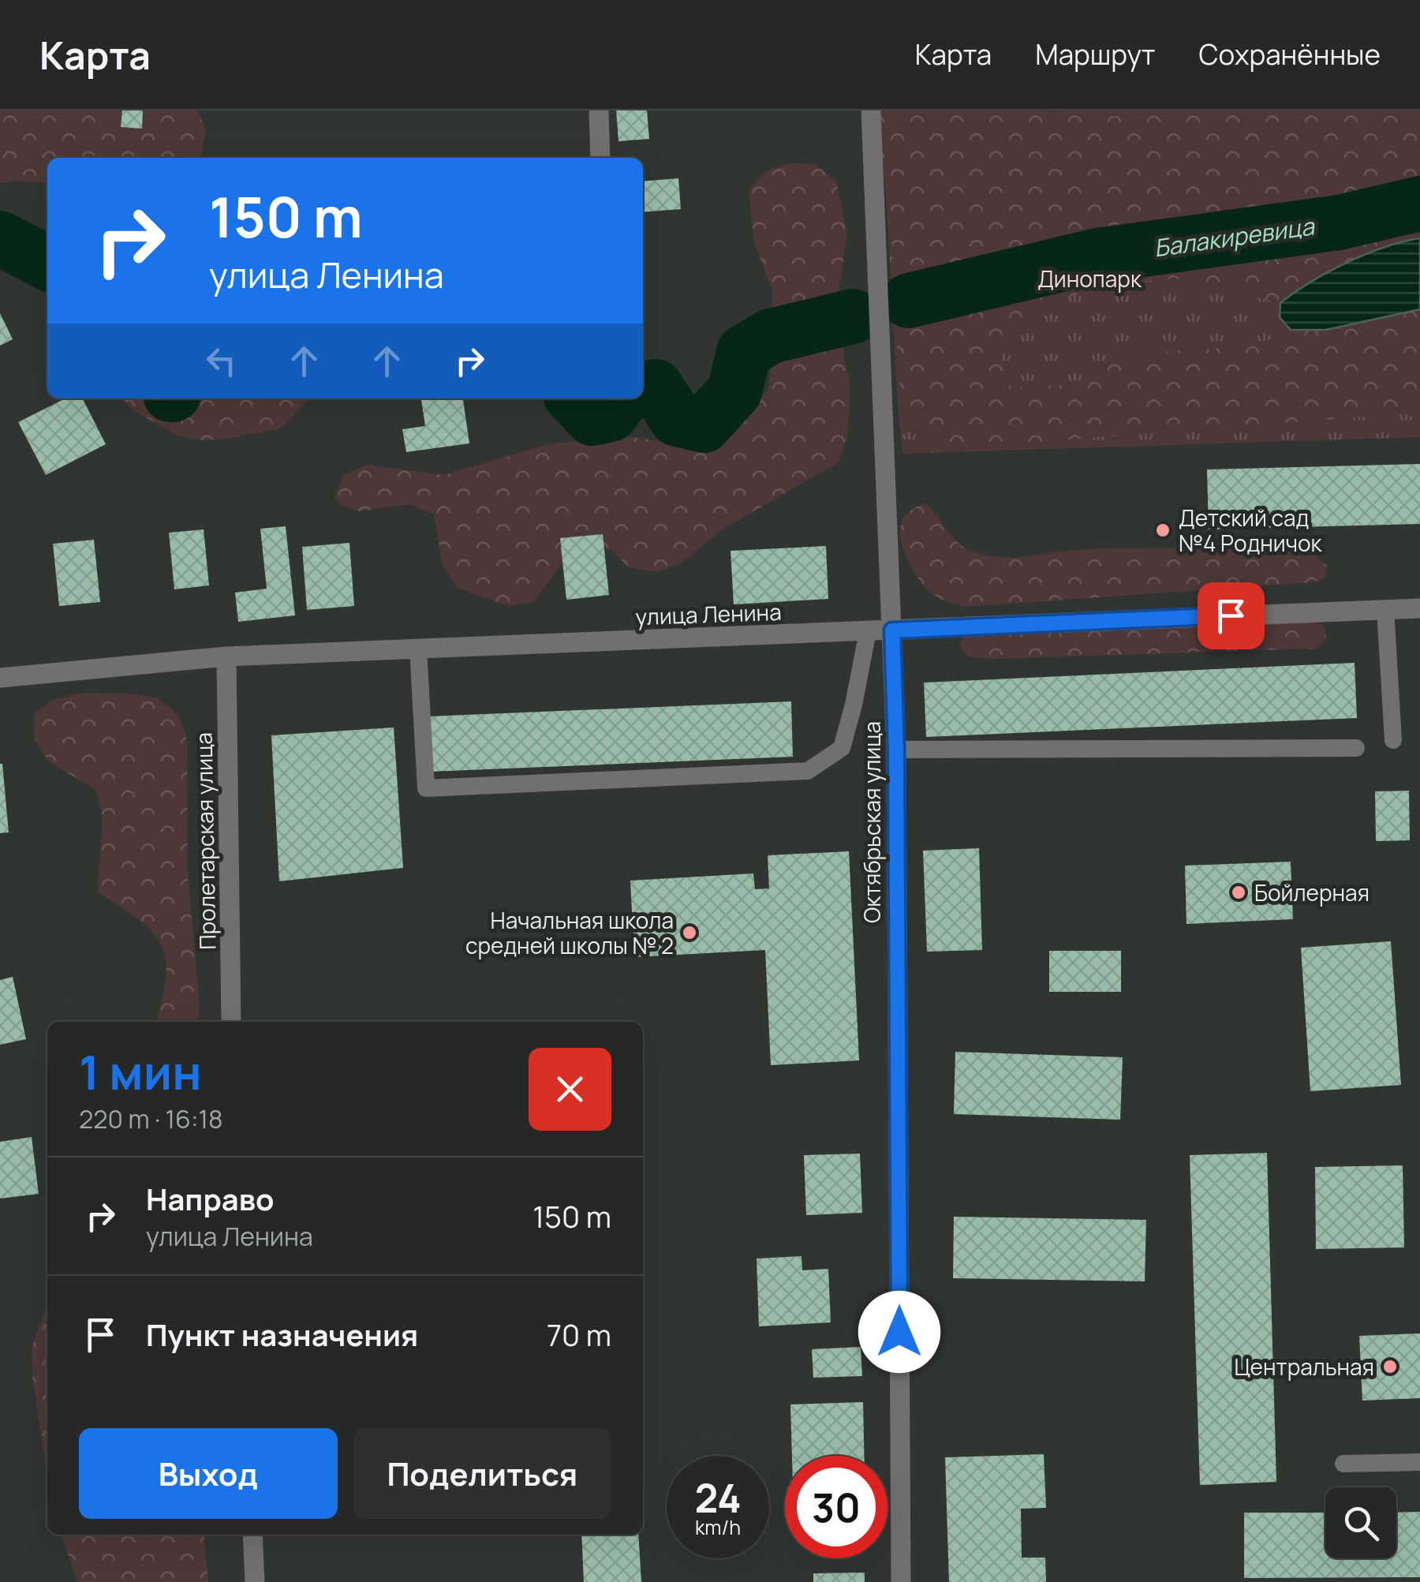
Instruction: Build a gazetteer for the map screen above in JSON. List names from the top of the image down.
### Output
{
  "streets": {
    "street": ["улица Ленина", "Октябрьская улица", "Пролетарская улица"]
  },
  "crossings": [
    ["улица Ленина", "Октябрьская улица"],
    ["улица Ленина", "Пролетарская улица"]
  ],
  "water": ["Балакиревица"],
  "parks": ["Динопарк"],
  "places": [
    "Детский сад №4 Родничок",
    "Бойлерная",
    "Начальная школа средней школы № 2",
    "Центральная"
  ],
  "page": {
    "header": "Карта",
    "nav": ["Карта", "Маршрут", "Сохранённые"],
    "turn": ["150 m", "улица Ленина"],
    "heading": ["1 мин", "220 m · 16:18"],
    "list": [
      {
        "name": "Направо",
        "note": "улица Ленина",
        "value": "150 m"
      },
      {
        "name": "Пункт назначения",
        "value": "70 m"
      }
    ],
    "buttons": ["Выход", "Поделиться"],
    "speed": "24 km/h",
    "limit": "30"
  }
}
